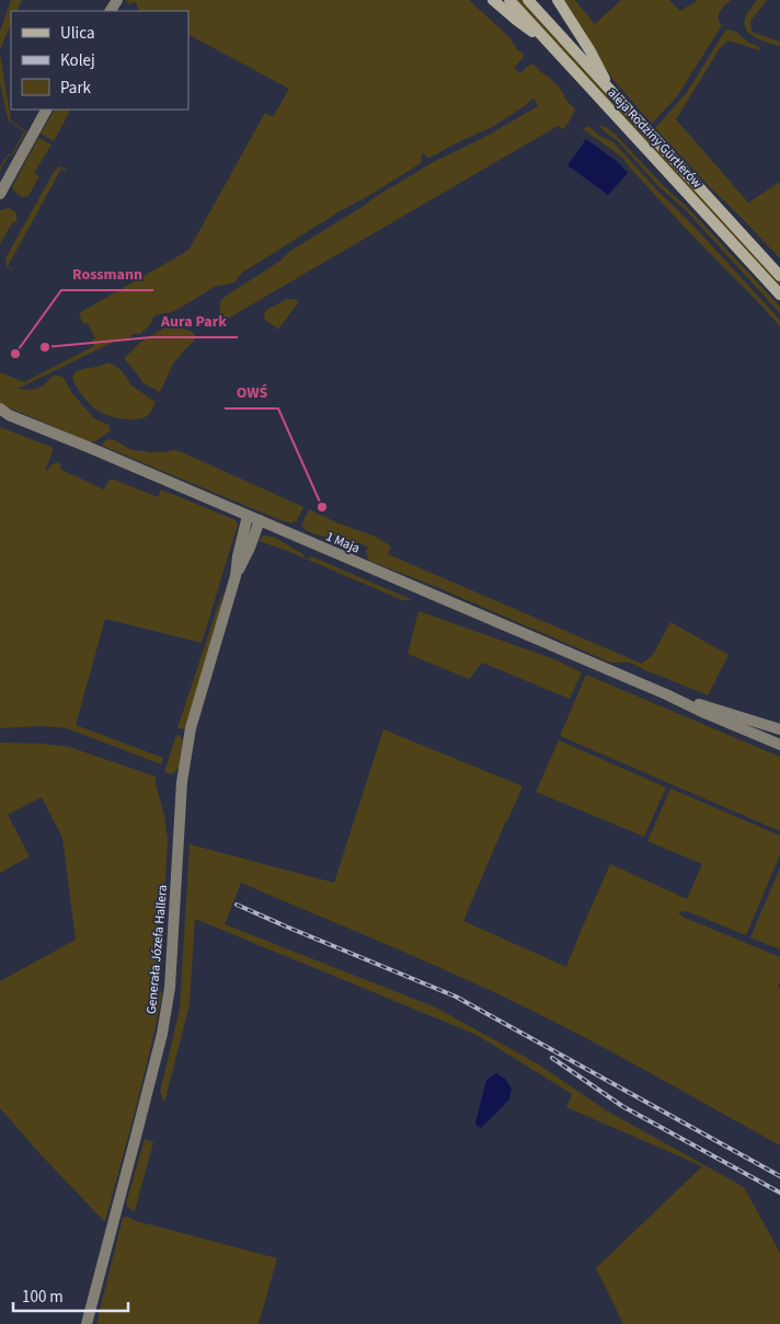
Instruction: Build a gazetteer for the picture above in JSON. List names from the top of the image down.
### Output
{
  "streets": {
    "main road": ["aleja Rodziny Gürtlerów"],
    "street": ["1 Maja", "Generała Józefa Hallera"]
  },
  "crossings": [
    ["1 Maja", "Generała Józefa Hallera"]
  ],
  "places": ["Aura Park", "Rossmann", "OWŚ"],
  "legend": ["Ulica", "Kolej", "Park"],
  "scale_bar": "100 m"
}
